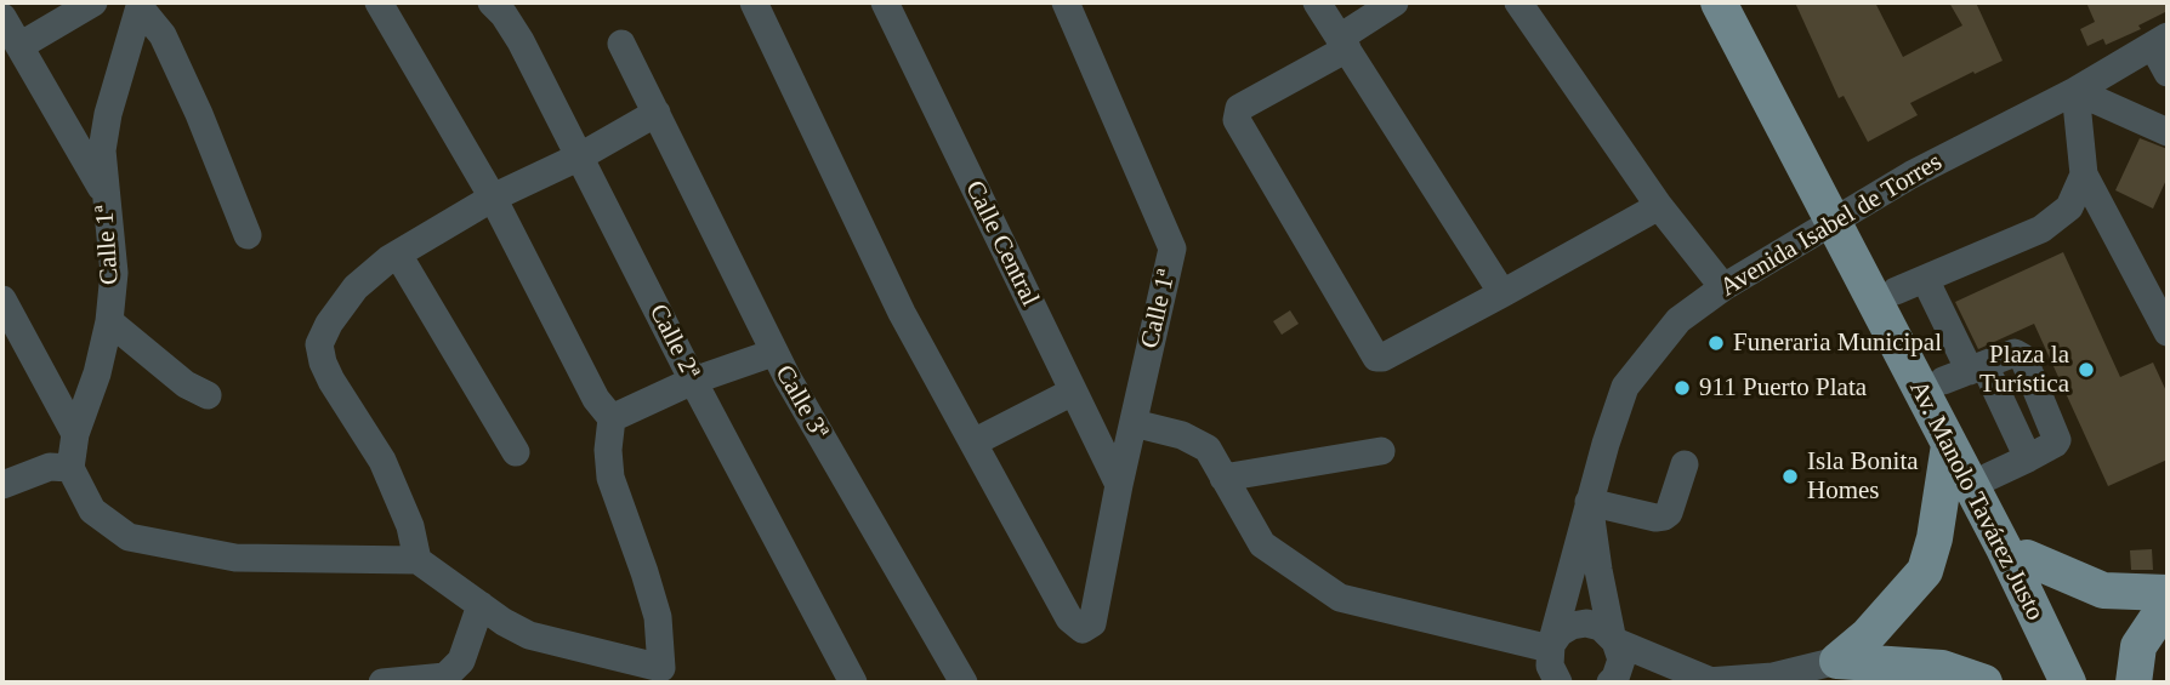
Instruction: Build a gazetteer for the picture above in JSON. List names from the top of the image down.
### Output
{
  "streets": {
    "main road": ["Av. Manolo Tavárez Justo"],
    "street": [
      "Avenida Isabel de Torres",
      "Calle Central",
      "Calle 1ª",
      "Calle 2ª",
      "Calle 3ª"
    ]
  },
  "crossings": [
    ["Calle Central", "Calle 1ª"]
  ],
  "places": [
    "Funeraria Municipal",
    "Plaza la Turística",
    "911 Puerto Plata",
    "Isla Bonita Homes"
  ]
}
